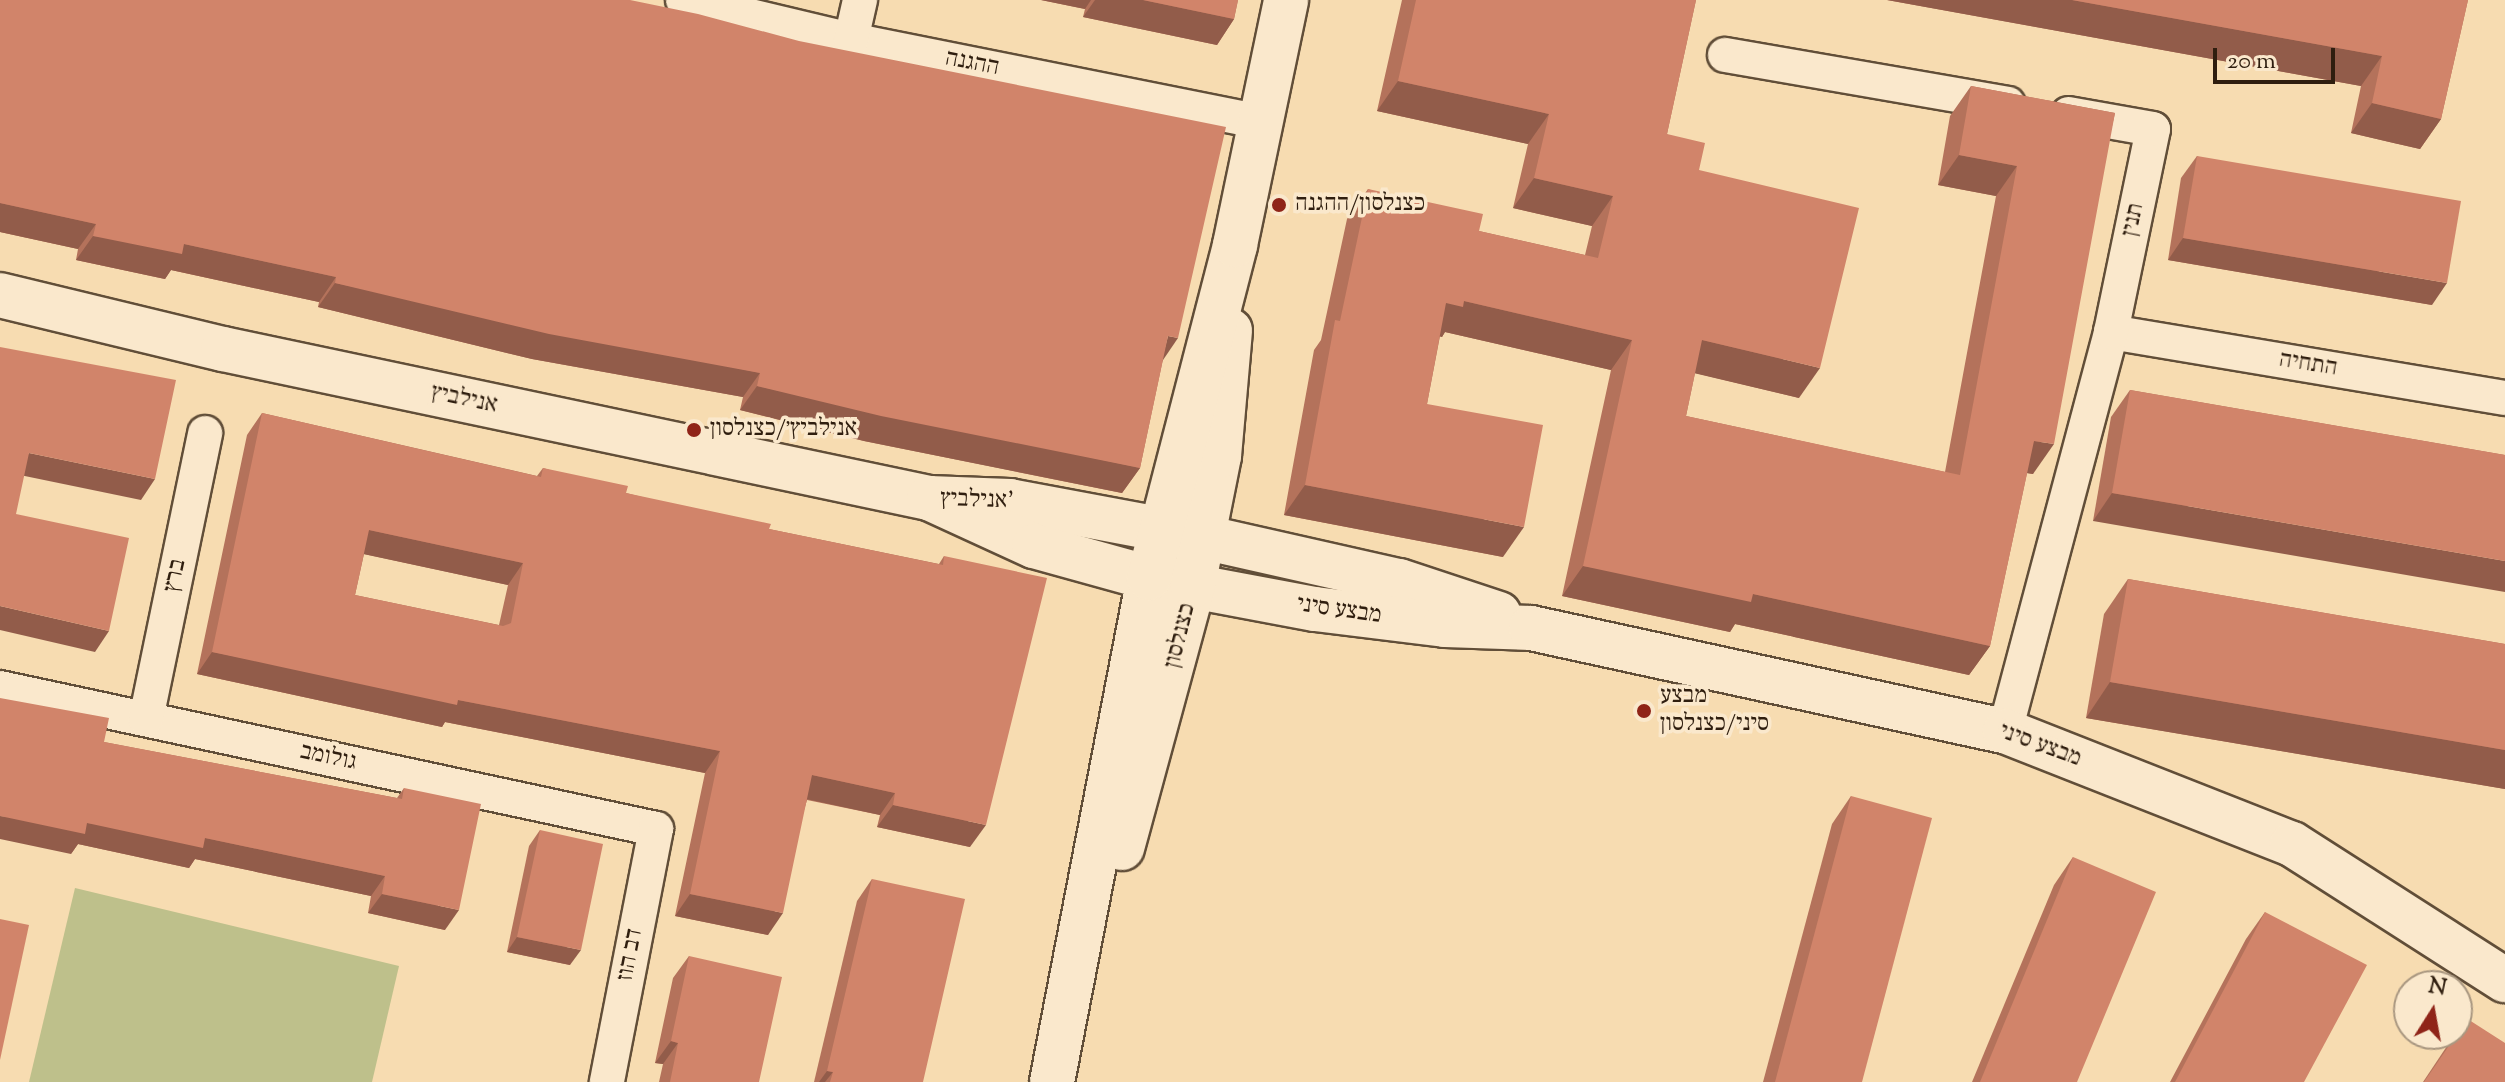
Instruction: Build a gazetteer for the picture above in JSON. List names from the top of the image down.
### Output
{
  "streets": {
    "street": [
      "ההגנה",
      "תנין",
      "התחיה",
      "אנילביץ",
      "אנילביץ'",
      "ברץ",
      "מבצע סיני",
      "כצנלסון",
      "גולומב",
      "דב הוז"
    ]
  },
  "crossings": [
    ["ההגנה", "כצנלסון"],
    ["תנין", "התחיה"],
    ["תנין", "מבצע סיני"],
    ["אנילביץ", "אנילביץ'"],
    ["אנילביץ'", "מבצע סיני"],
    ["אנילביץ'", "כצנלסון"],
    ["ברץ", "גולומב"],
    ["מבצע סיני", "כצנלסון"],
    ["גולומב", "דב הוז"]
  ],
  "places": ["כצנלסון/ההגנה", "אנילביץ׳/כצנלסון", "מבצע סיני/כצנלסון"],
  "scale_bar": "20 m",
  "north": "top"
}
